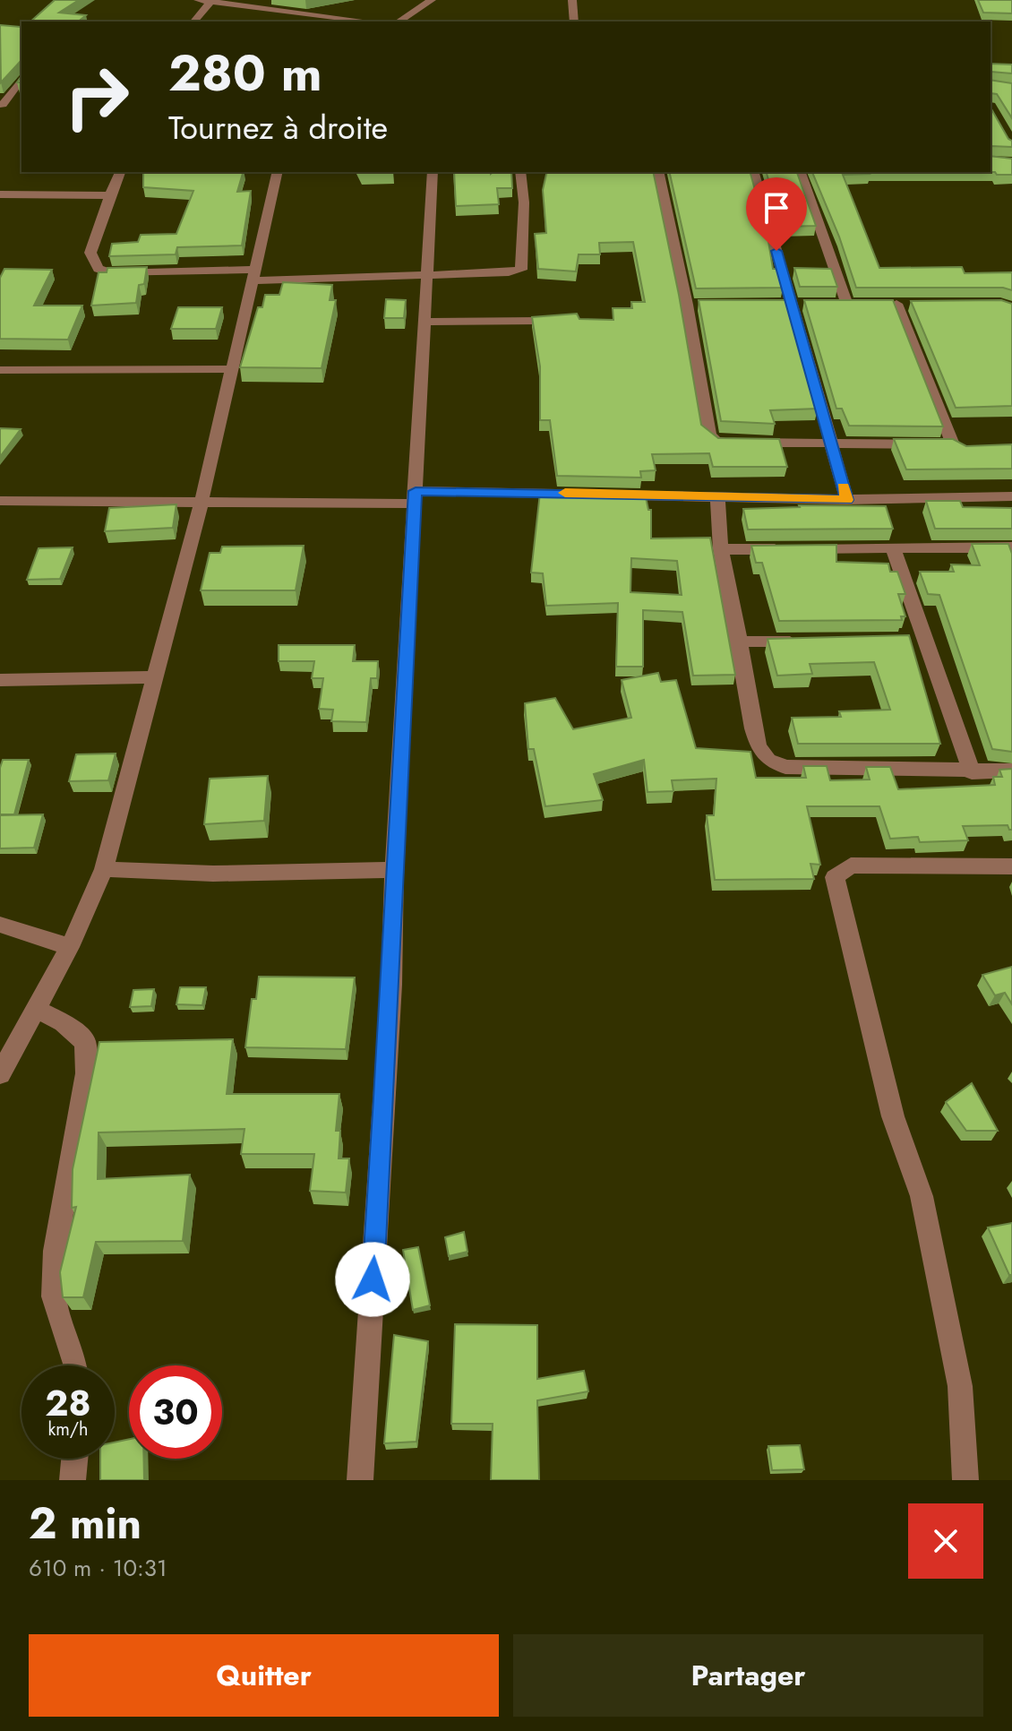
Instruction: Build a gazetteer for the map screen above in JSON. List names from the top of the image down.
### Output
{
  "page": {
    "turn": ["280 m", "Tournez à droite"],
    "speed": "28 km/h",
    "limit": "30",
    "heading": ["2 min", "610 m · 10:31"],
    "buttons": ["Quitter", "Partager"]
  }
}
